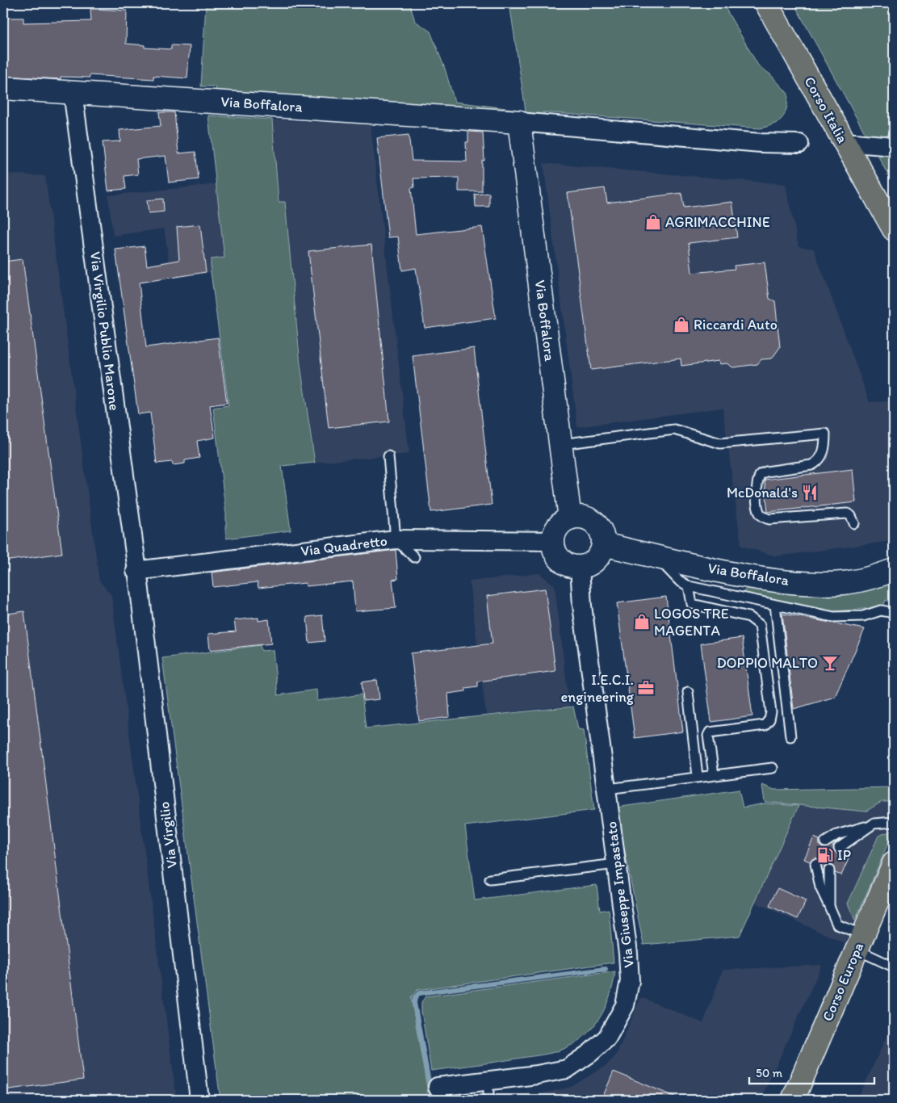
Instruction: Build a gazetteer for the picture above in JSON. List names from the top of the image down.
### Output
{
  "streets": {
    "main road": ["Corso Italia", "Corso Europa"],
    "street": [
      "Via Boffalora",
      "Via Virgilio Publio Marone",
      "Via Quadretto",
      "Via Virgilio",
      "Via Giuseppe Impastato"
    ]
  },
  "crossings": [
    ["Via Boffalora", "Via Virgilio Publio Marone"],
    ["Via Boffalora", "Via Quadretto"],
    ["Via Boffalora", "Via Giuseppe Impastato"],
    ["Via Virgilio Publio Marone", "Via Quadretto"],
    ["Via Virgilio Publio Marone", "Via Virgilio"],
    ["Via Quadretto", "Via Virgilio"],
    ["Via Quadretto", "Via Giuseppe Impastato"]
  ],
  "places": {
    "shop": ["AGRIMACCHINE", "Riccardi Auto", "LOGOS TRE MAGENTA"],
    "restaurant": ["McDonald's"],
    "bar": ["DOPPIO MALTO"],
    "office": ["I.E.C.I. engineering"],
    "fuel station": ["IP"]
  },
  "scale_bar": "50 m"
}
